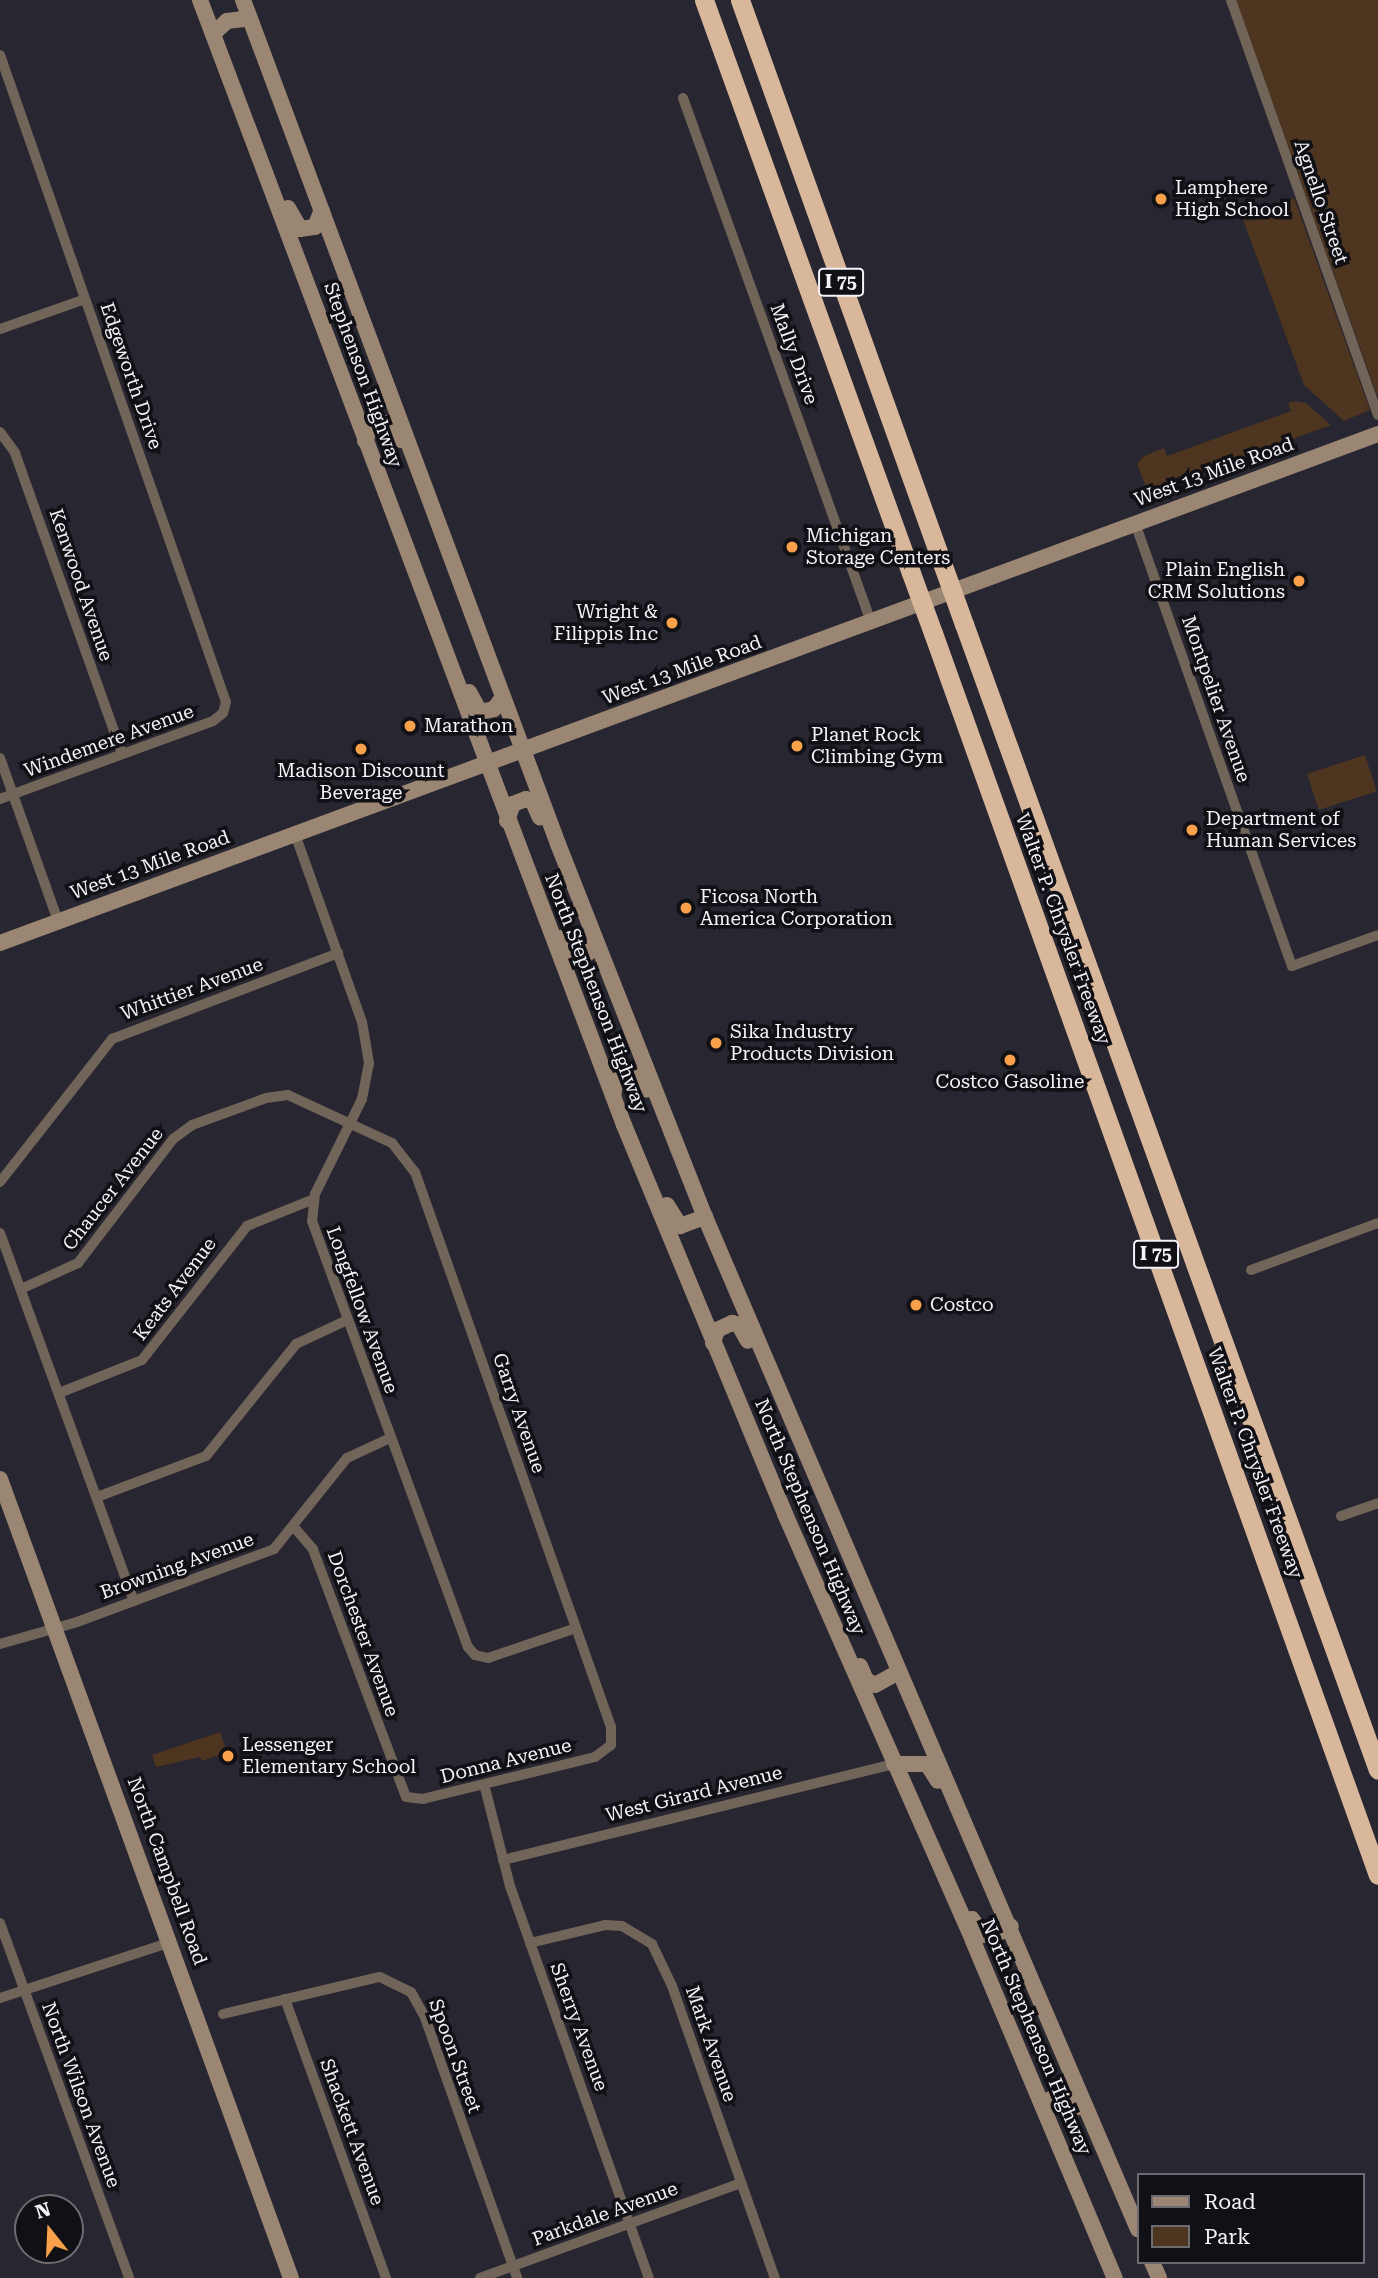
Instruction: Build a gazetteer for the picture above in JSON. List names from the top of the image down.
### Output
{
  "streets": {
    "highway": ["I 75", "Walter P. Chrysler Freeway"],
    "main road": [
      "Stephenson Highway",
      "West 13 Mile Road",
      "North Stephenson Highway",
      "North Campbell Road"
    ],
    "street": [
      "Agnello Street",
      "Mally Drive",
      "Edgeworth Drive",
      "Kenwood Avenue",
      "Montpelier Avenue",
      "Windemere Avenue",
      "Whittier Avenue",
      "Chaucer Avenue",
      "Keats Avenue",
      "Longfellow Avenue",
      "Garry Avenue",
      "Browning Avenue",
      "Dorchester Avenue",
      "Donna Avenue",
      "West Girard Avenue",
      "Sherry Avenue",
      "Mark Avenue",
      "Spoon Street",
      "North Wilson Avenue",
      "Shackett Avenue",
      "Parkdale Avenue"
    ]
  },
  "crossings": [
    ["Mally Drive", "West 13 Mile Road"],
    ["Stephenson Highway", "West 13 Mile Road"],
    ["Stephenson Highway", "North Stephenson Highway"],
    ["Edgeworth Drive", "Windemere Avenue"],
    ["West 13 Mile Road", "Montpelier Avenue"],
    ["West 13 Mile Road", "North Stephenson Highway"],
    ["West 13 Mile Road", "Longfellow Avenue"],
    ["Kenwood Avenue", "Windemere Avenue"],
    ["Whittier Avenue", "Longfellow Avenue"],
    ["North Stephenson Highway", "West Girard Avenue"],
    ["Chaucer Avenue", "Longfellow Avenue"],
    ["Chaucer Avenue", "Garry Avenue"],
    ["Keats Avenue", "Longfellow Avenue"],
    ["Longfellow Avenue", "Garry Avenue"],
    ["Longfellow Avenue", "Browning Avenue"],
    ["Garry Avenue", "Donna Avenue"],
    ["Browning Avenue", "Dorchester Avenue"],
    ["Browning Avenue", "North Campbell Road"],
    ["Dorchester Avenue", "Donna Avenue"],
    ["Donna Avenue", "Sherry Avenue"],
    ["West Girard Avenue", "Sherry Avenue"],
    ["Sherry Avenue", "Mark Avenue"],
    ["Sherry Avenue", "Parkdale Avenue"],
    ["Mark Avenue", "Parkdale Avenue"],
    ["Spoon Street", "Shackett Avenue"],
    ["Spoon Street", "Parkdale Avenue"]
  ],
  "places": [
    "Lamphere High School",
    "Michigan Storage Centers",
    "Plain English CRM Solutions",
    "Wright & Filippis Inc",
    "Marathon",
    "Planet Rock Climbing Gym",
    "Madison Discount Beverage",
    "Department of Human Services",
    "Ficosa North America Corporation",
    "Sika Industry Products Division",
    "Costco Gasoline",
    "Costco",
    "Lessenger Elementary School"
  ],
  "legend": ["Road", "Park"],
  "north": "top"
}
